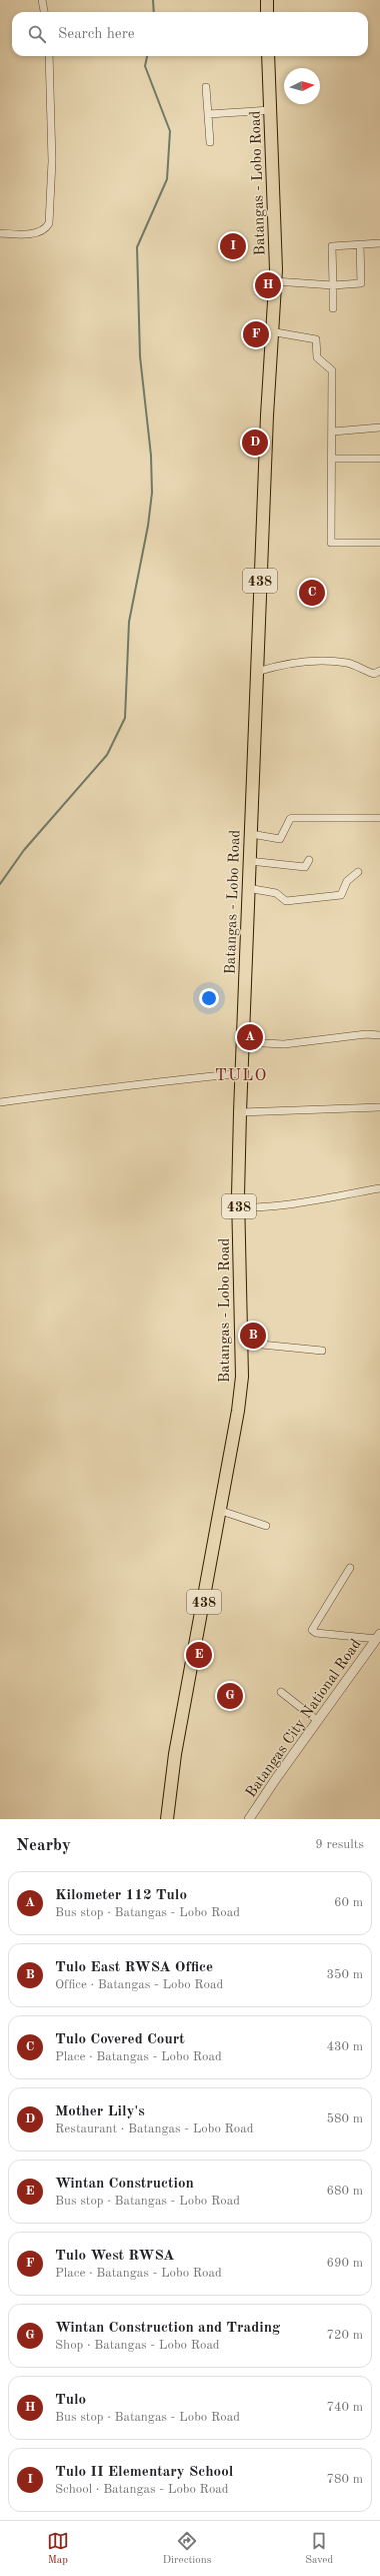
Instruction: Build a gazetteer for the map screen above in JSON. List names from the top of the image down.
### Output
{
  "streets": {
    "main road": ["Batangas - Lobo Road", "438"],
    "street": ["Batangas City National Road"]
  },
  "districts": ["TULO"],
  "north": "right",
  "page": {
    "search": "Search here",
    "pins": [
      "I",
      "H",
      "F",
      "D",
      "C",
      "A",
      "B",
      "E",
      "G"
    ],
    "heading": ["Nearby", "9 results"],
    "list": [
      {
        "mark": "A",
        "name": "Kilometer 112 Tulo",
        "note": "Bus stop · Batangas - Lobo Road",
        "value": "60 m"
      },
      {
        "mark": "B",
        "name": "Tulo East RWSA Office",
        "note": "Office · Batangas - Lobo Road",
        "value": "350 m"
      },
      {
        "mark": "C",
        "name": "Tulo Covered Court",
        "note": "Place · Batangas - Lobo Road",
        "value": "430 m"
      },
      {
        "mark": "D",
        "name": "Mother Lily's",
        "note": "Restaurant · Batangas - Lobo Road",
        "value": "580 m"
      },
      {
        "mark": "E",
        "name": "Wintan Construction",
        "note": "Bus stop · Batangas - Lobo Road",
        "value": "680 m"
      },
      {
        "mark": "F",
        "name": "Tulo West RWSA",
        "note": "Place · Batangas - Lobo Road",
        "value": "690 m"
      },
      {
        "mark": "G",
        "name": "Wintan Construction and Trading",
        "note": "Shop · Batangas - Lobo Road",
        "value": "720 m"
      },
      {
        "mark": "H",
        "name": "Tulo",
        "note": "Bus stop · Batangas - Lobo Road",
        "value": "740 m"
      },
      {
        "mark": "I",
        "name": "Tulo II Elementary School",
        "note": "School · Batangas - Lobo Road",
        "value": "780 m"
      }
    ],
    "nav": ["Map", "Directions", "Saved"]
  }
}
